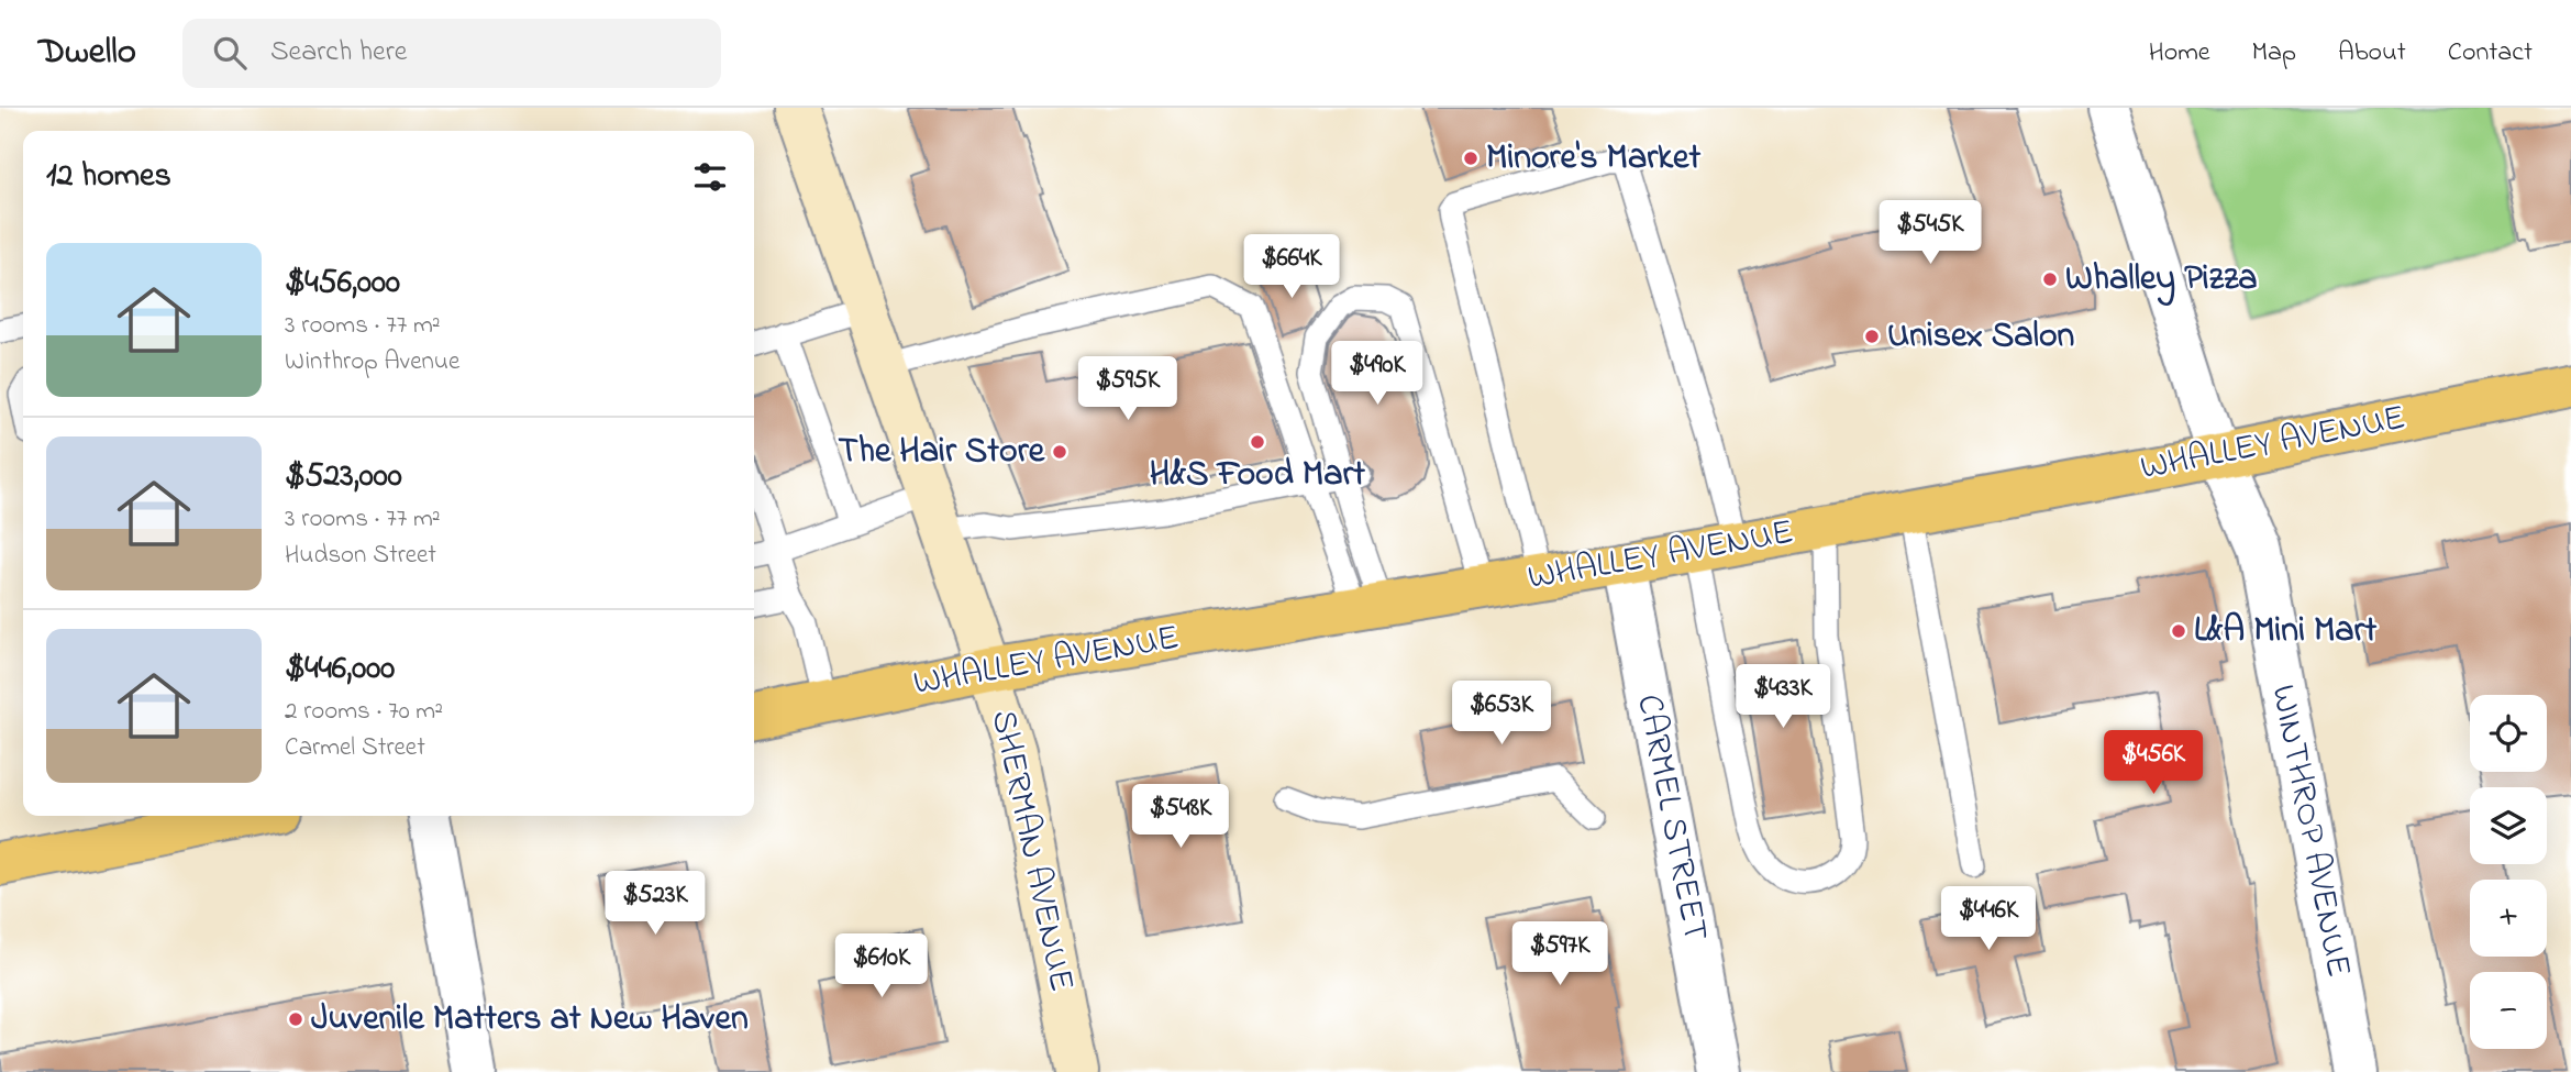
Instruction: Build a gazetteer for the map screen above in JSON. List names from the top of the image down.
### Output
{
  "streets": {
    "main road": ["WHALLEY AVENUE", "SHERMAN AVENUE"],
    "street": ["CARMEL STREET", "WINTHROP AVENUE"]
  },
  "crossings": [
    ["WHALLEY AVENUE", "CARMEL STREET"],
    ["WHALLEY AVENUE", "WINTHROP AVENUE"],
    ["WHALLEY AVENUE", "SHERMAN AVENUE"]
  ],
  "places": [
    "Minore's Market",
    "Whalley Pizza",
    "Unisex Salon",
    "H&S Food Mart",
    "The Hair Store",
    "L&A Mini Mart",
    "Juvenile Matters at New Haven"
  ],
  "page": {
    "header": "Dwello",
    "search": "Search here",
    "nav": [
      "Home",
      "Map",
      "About",
      "Contact"
    ],
    "heading": "12 homes",
    "price": [
      "$545K",
      "$664K",
      "$490K",
      "$595K",
      "$433K",
      "$653K",
      "$456K",
      "$548K",
      "$523K",
      "$446K",
      "$597K",
      "$610K"
    ],
    "list": [
      {
        "name": "$456,000",
        "note": "3 rooms · 77 m² · Winthrop Avenue"
      },
      {
        "name": "$523,000",
        "note": "3 rooms · 77 m² · Hudson Street"
      },
      {
        "name": "$446,000",
        "note": "2 rooms · 70 m² · Carmel Street"
      }
    ],
    "map_buttons": ["+", "−"]
  }
}
